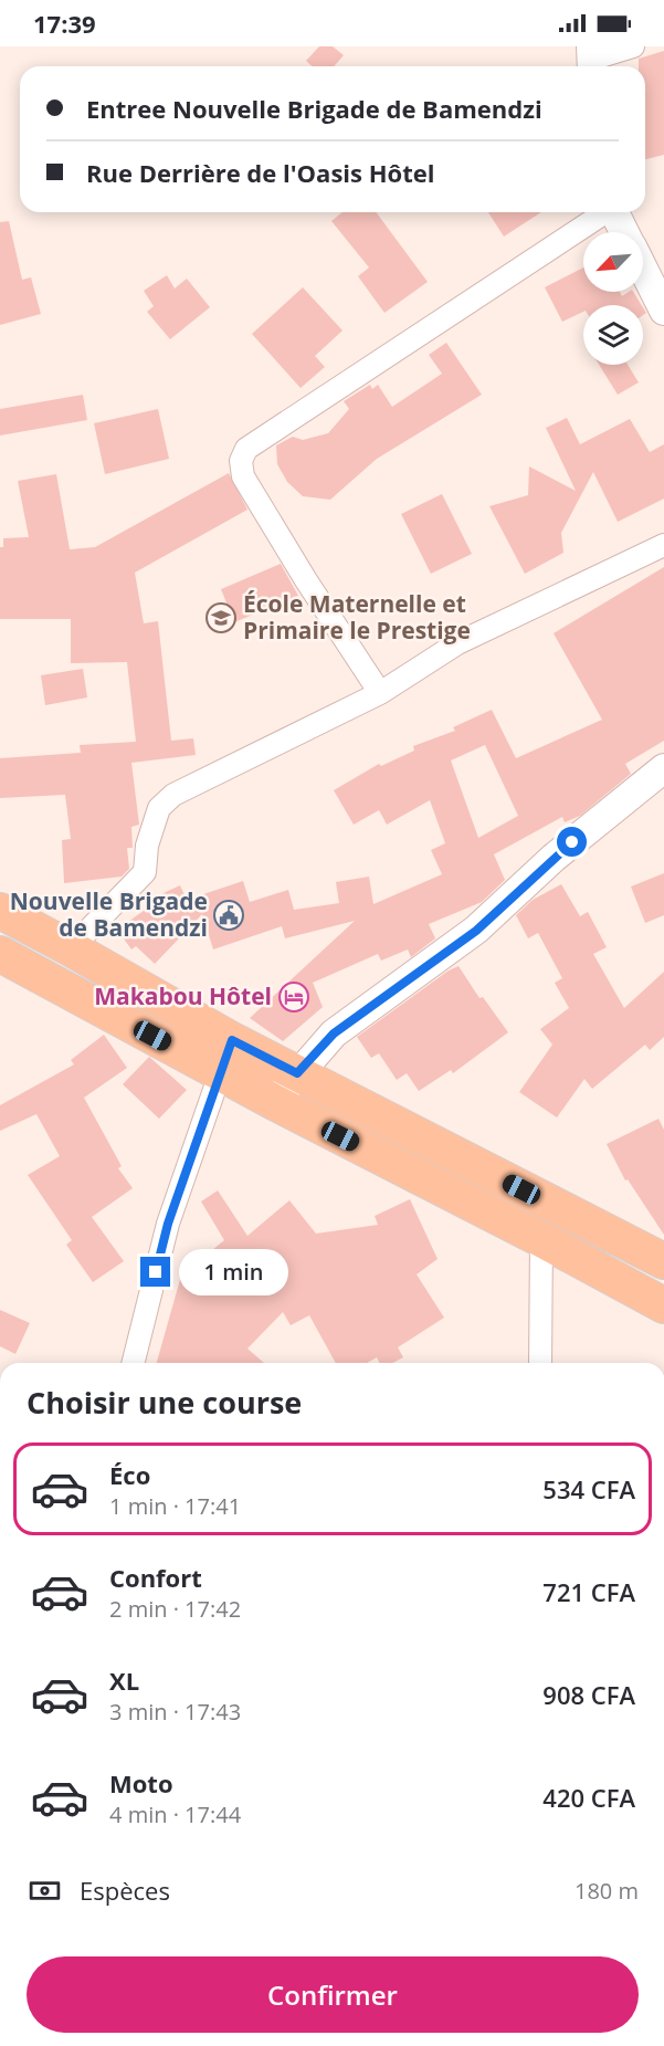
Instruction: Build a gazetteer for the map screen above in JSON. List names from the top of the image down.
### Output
{
  "places": {
    "school or university": ["École Maternelle et Primaire le Prestige"],
    "public building": ["Nouvelle Brigade de Bamendzi"],
    "hotel": ["Makabou Hôtel"]
  },
  "north": "bottom left",
  "page": {
    "status": "17:39",
    "banner": ["Entree Nouvelle Brigade de Bamendzi", "Rue Derrière de l'Oasis Hôtel"],
    "bubble": "1 min",
    "heading": "Choisir une course",
    "list": [
      {
        "name": "Éco",
        "note": "1 min · 17:41",
        "value": "534 CFA"
      },
      {
        "name": "Confort",
        "note": "2 min · 17:42",
        "value": "721 CFA"
      },
      {
        "name": "XL",
        "note": "3 min · 17:43",
        "value": "908 CFA"
      },
      {
        "name": "Moto",
        "note": "4 min · 17:44",
        "value": "420 CFA"
      }
    ],
    "pay": ["Espèces", "180 m"],
    "buttons": "Confirmer"
  }
}
